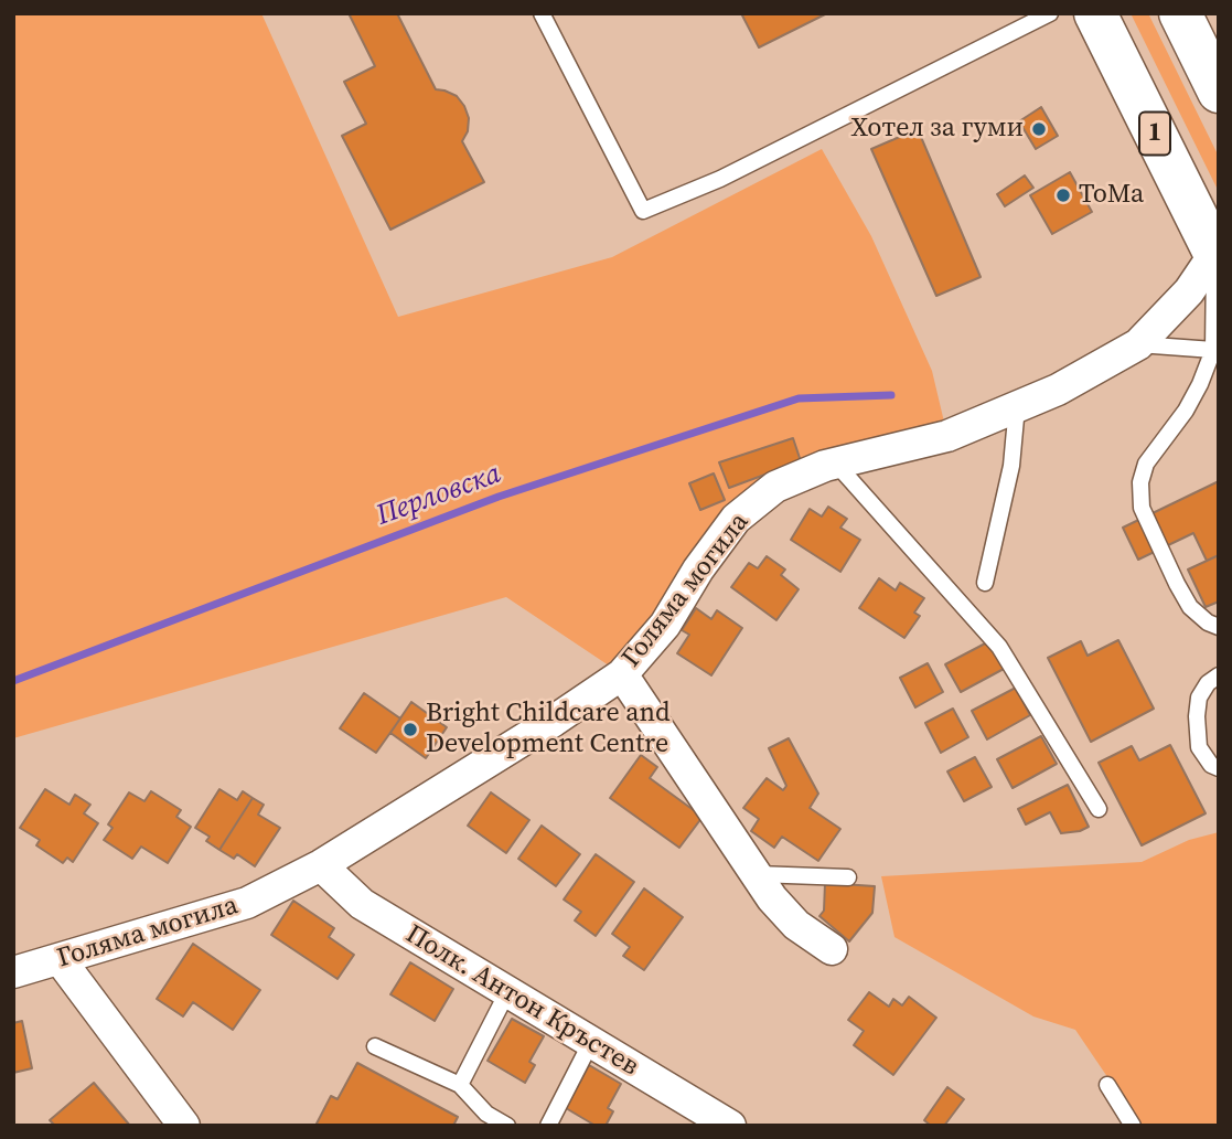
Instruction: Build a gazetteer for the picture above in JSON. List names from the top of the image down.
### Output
{
  "streets": {
    "highway": ["1"],
    "street": ["Голяма могила", "Полк. Антон Кръстев"]
  },
  "crossings": [
    ["1", "Голяма могила"],
    ["Голяма могила", "Полк. Антон Кръстев"]
  ],
  "water": ["Перловска"],
  "places": ["Хотел за гуми", "ТоМа", "Bright Childcare and Development Centre"]
}
